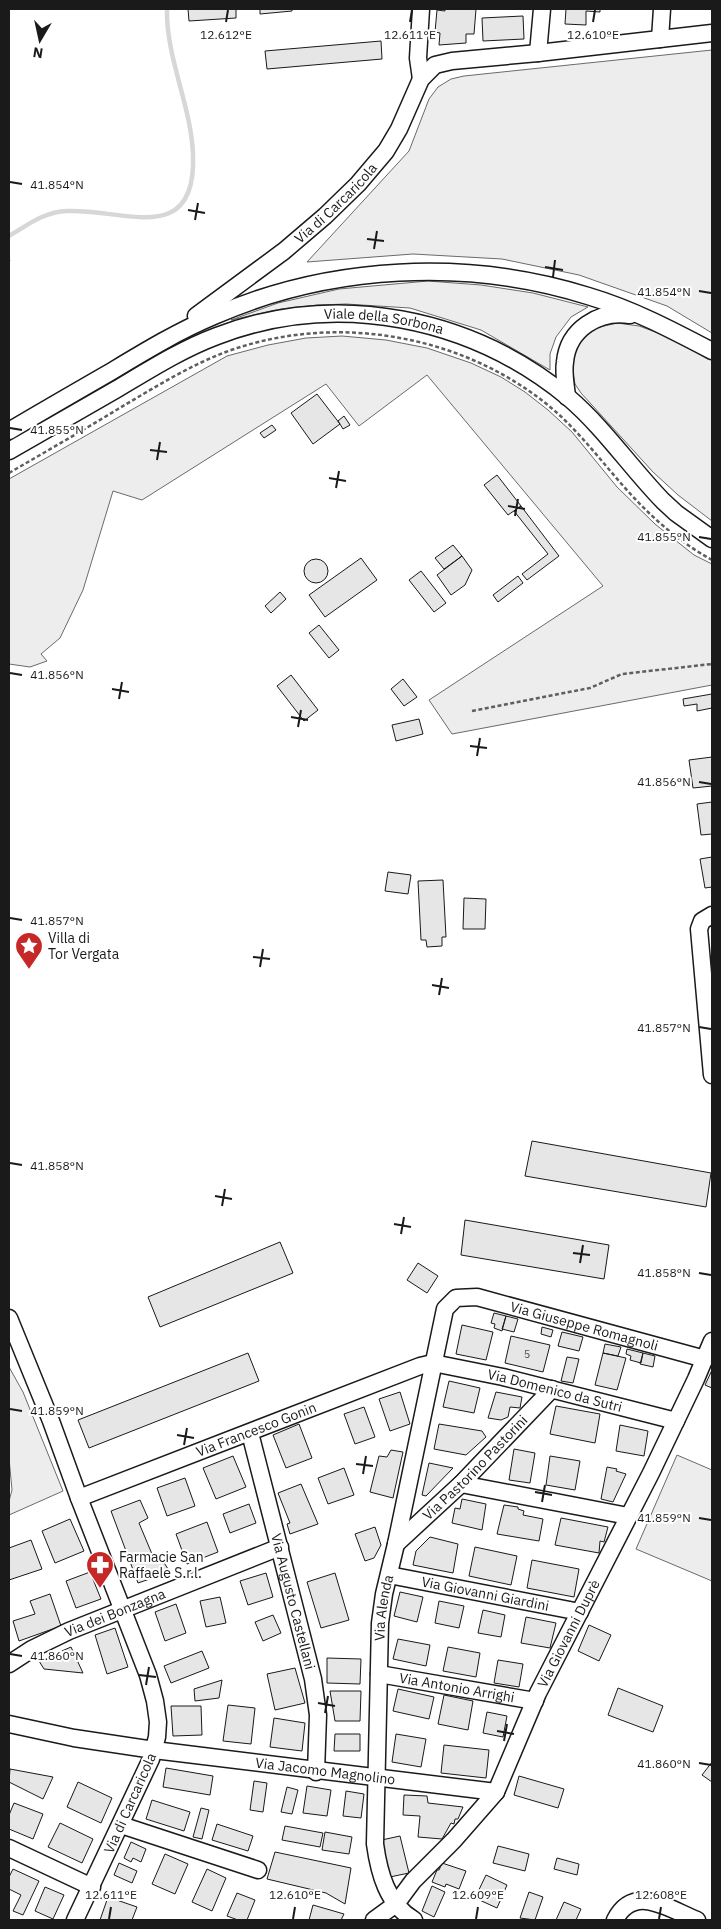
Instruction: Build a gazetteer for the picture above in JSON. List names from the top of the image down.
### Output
{
  "streets": {
    "street": [
      "Via di Carcaricola",
      "Viale della Sorbona",
      "Via Giuseppe Romagnoli",
      "Via Domenico da Sutri",
      "Via Francesco Gonin",
      "Via Pastorino Pastorini",
      "Via Giovanni Giardini",
      "Via Augusto Castellani",
      "Via Alenda",
      "Via dei Bonzagna",
      "Via Giovanni Duprè",
      "Via Antonio Arrighi",
      "Via Jacomo Magnolino"
    ]
  },
  "crossings": [
    ["Via di Carcaricola", "Via Francesco Gonin"],
    ["Via di Carcaricola", "Via dei Bonzagna"],
    ["Via di Carcaricola", "Via Jacomo Magnolino"],
    ["Via Giuseppe Romagnoli", "Via Alenda"],
    ["Via Giuseppe Romagnoli", "Via Giovanni Duprè"],
    ["Via Domenico da Sutri", "Via Francesco Gonin"],
    ["Via Domenico da Sutri", "Via Pastorino Pastorini"],
    ["Via Domenico da Sutri", "Via Alenda"],
    ["Via Domenico da Sutri", "Via Giovanni Duprè"],
    ["Via Francesco Gonin", "Via Augusto Castellani"],
    ["Via Francesco Gonin", "Via Alenda"],
    ["Via Pastorino Pastorini", "Via Alenda"],
    ["Via Giovanni Giardini", "Via Alenda"],
    ["Via Giovanni Giardini", "Via Giovanni Duprè"],
    ["Via Augusto Castellani", "Via dei Bonzagna"],
    ["Via Augusto Castellani", "Via Jacomo Magnolino"],
    ["Via Alenda", "Via Giovanni Duprè"],
    ["Via Alenda", "Via Antonio Arrighi"],
    ["Via Alenda", "Via Jacomo Magnolino"],
    ["Via Giovanni Duprè", "Via Antonio Arrighi"],
    ["Via Giovanni Duprè", "Via Jacomo Magnolino"]
  ],
  "places": {
    "place": ["Villa di Tor Vergata"],
    "pharmacy": ["Farmacie San Raffaele S.r.l."]
  },
  "house_numbers": ["5"],
  "north": "bottom",
  "coordinates": [
    "12.612°E",
    "12.611°E",
    "12.610°E",
    "41.854°N",
    "41.855°N",
    "41.856°N",
    "41.857°N",
    "41.858°N",
    "41.859°N",
    "41.860°N",
    "12.609°E",
    "12.608°E"
  ]
}
